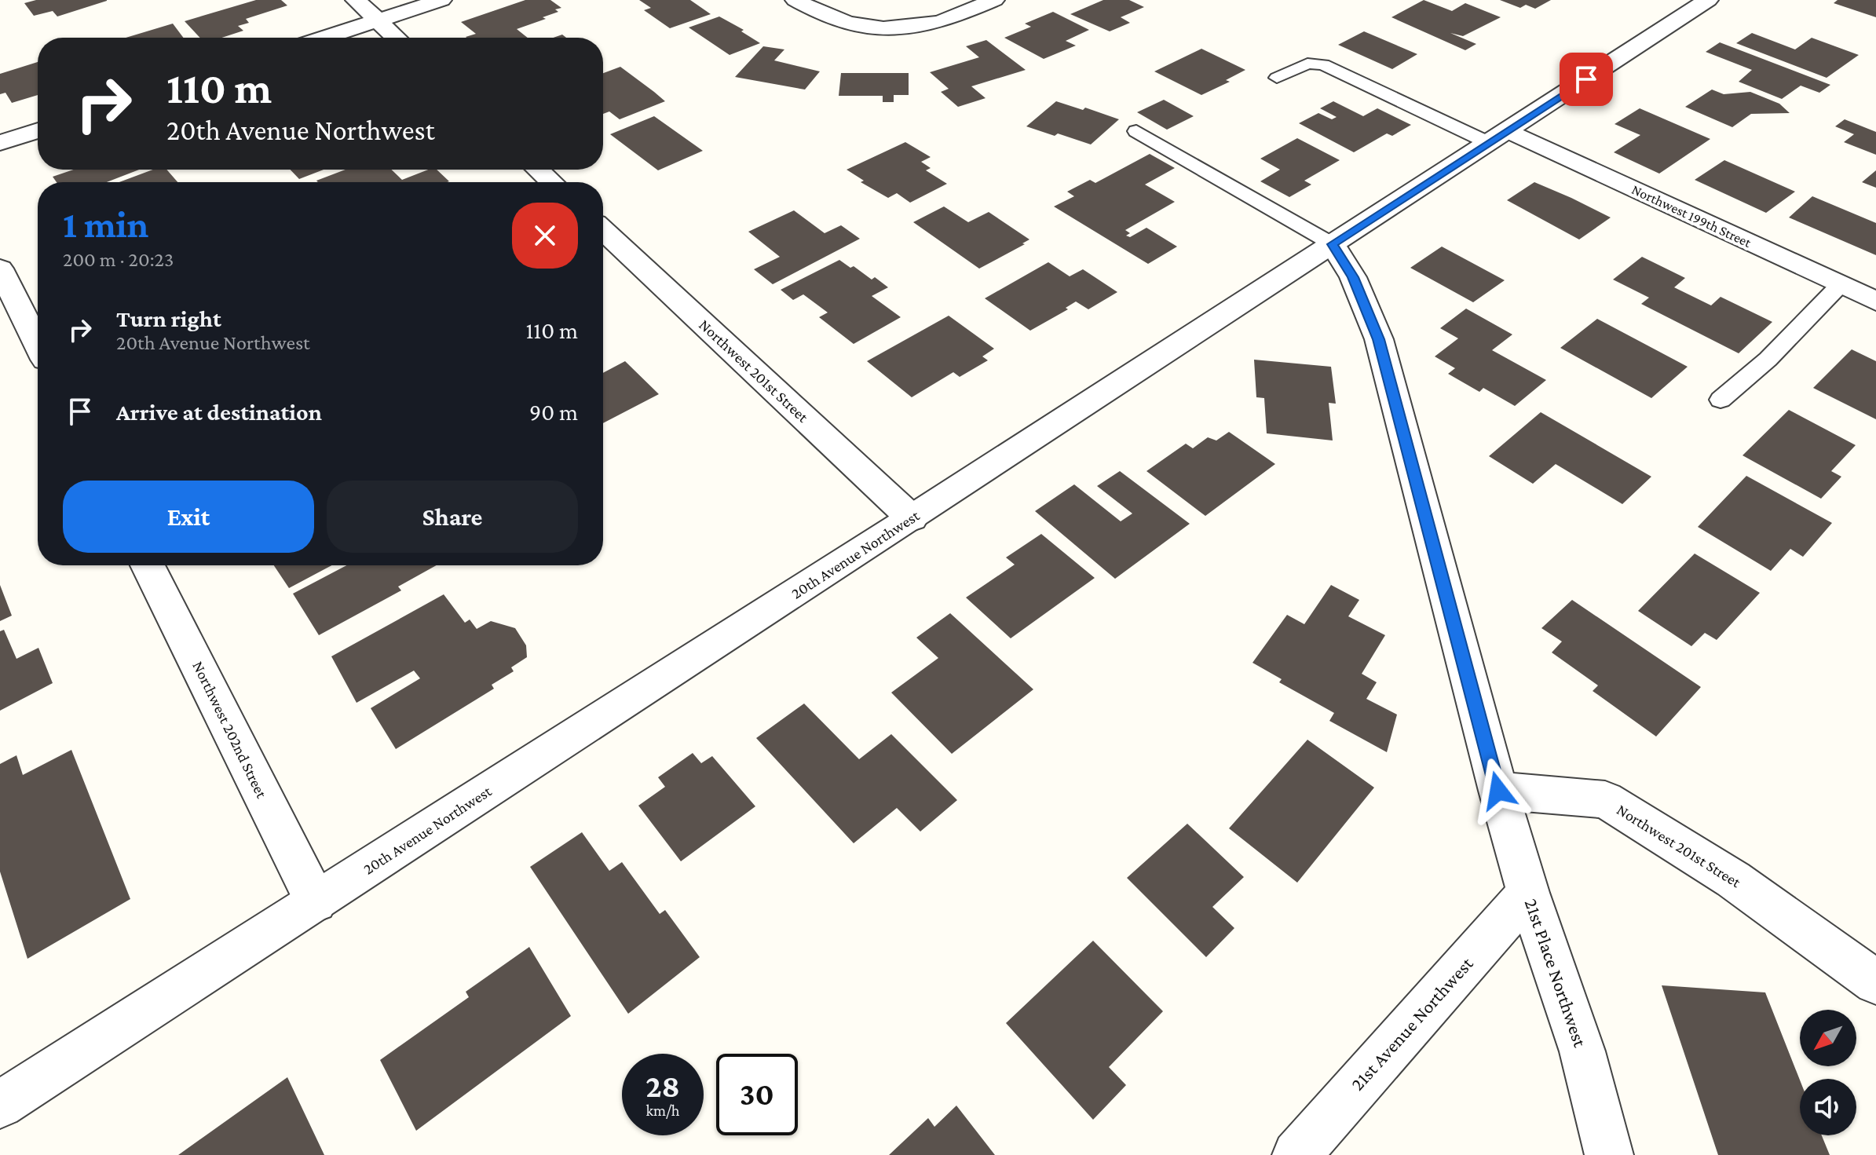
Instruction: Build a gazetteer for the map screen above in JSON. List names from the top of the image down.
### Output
{
  "streets": {
    "street": [
      "Northwest 199th Street",
      "Northwest 201st Street",
      "20th Avenue Northwest",
      "Northwest 202nd Street",
      "21st Place Northwest",
      "21st Avenue Northwest"
    ]
  },
  "crossings": [
    ["Northwest 199th Street", "20th Avenue Northwest"],
    ["Northwest 201st Street", "20th Avenue Northwest"],
    ["Northwest 201st Street", "21st Place Northwest"],
    ["20th Avenue Northwest", "Northwest 202nd Street"],
    ["21st Place Northwest", "21st Avenue Northwest"]
  ],
  "north": "bottom left",
  "page": {
    "turn": ["110 m", "20th Avenue Northwest"],
    "heading": ["1 min", "200 m · 20:23"],
    "list": [
      {
        "name": "Turn right",
        "note": "20th Avenue Northwest",
        "value": "110 m"
      },
      {
        "name": "Arrive at destination",
        "value": "90 m"
      }
    ],
    "buttons": ["Exit", "Share"],
    "speed": "28 km/h",
    "limit": "30"
  }
}
